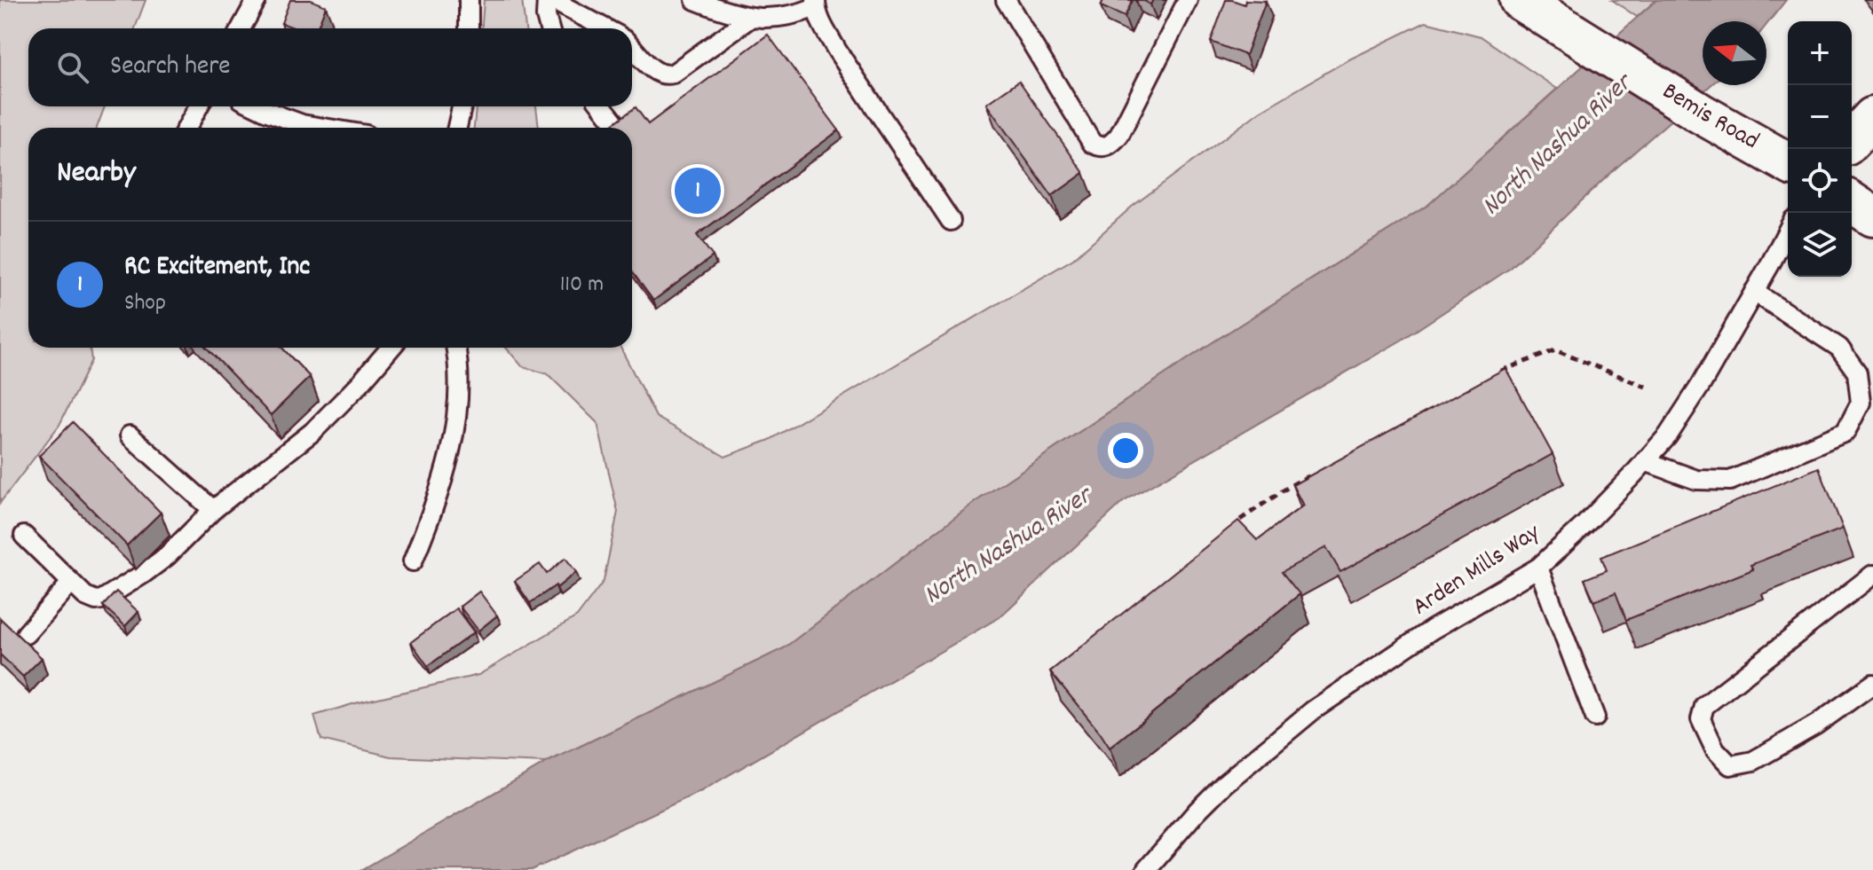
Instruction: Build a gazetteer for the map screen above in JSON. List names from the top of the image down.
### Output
{
  "streets": {
    "main road": ["Bemis Road"],
    "lane": ["Arden Mills Way"]
  },
  "water": ["North Nashua River"],
  "north": "left",
  "page": {
    "map_buttons": ["+", "−"],
    "search": "Search here",
    "heading": "Nearby",
    "pins": "1",
    "list": [
      {
        "mark": "1",
        "name": "RC Excitement, Inc",
        "note": "Shop",
        "value": "110 m"
      }
    ]
  }
}
